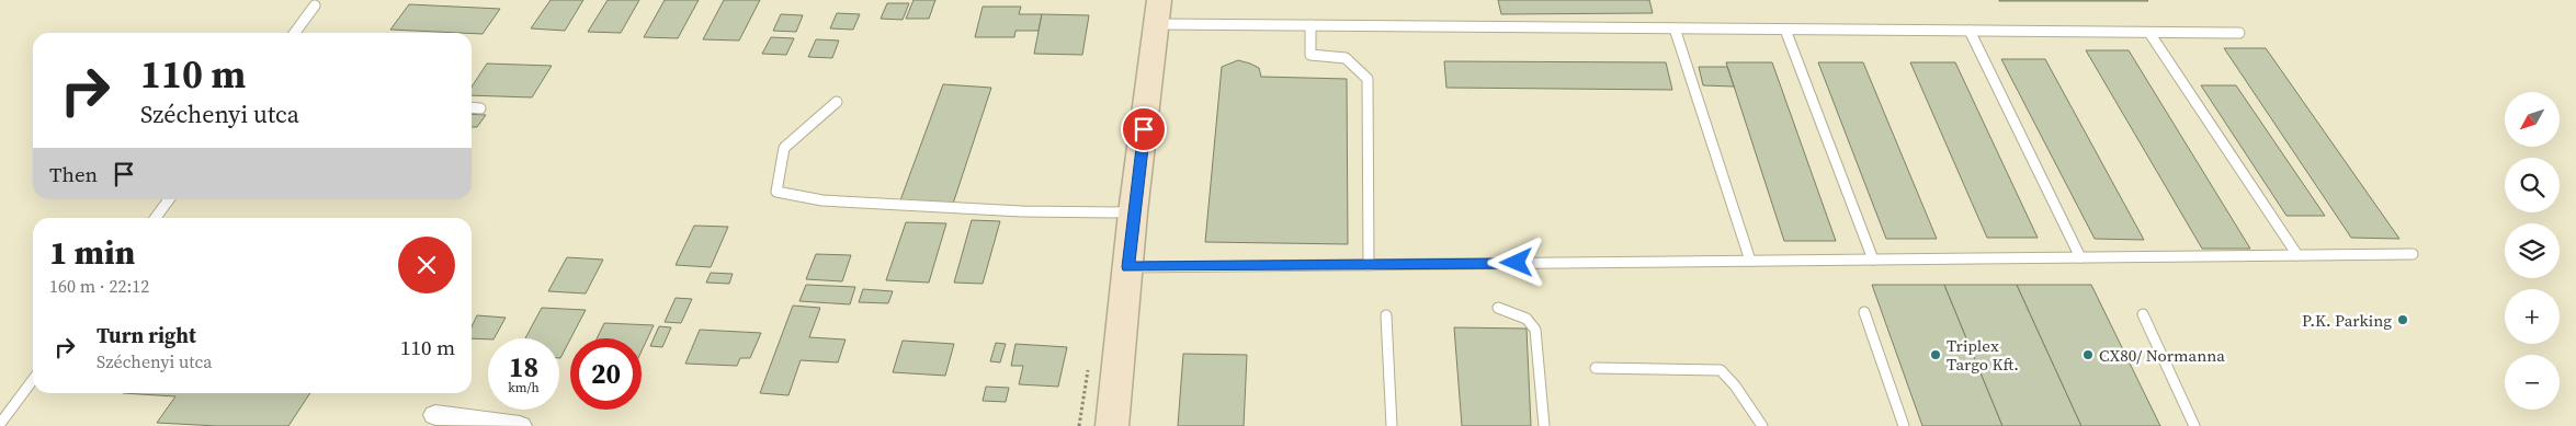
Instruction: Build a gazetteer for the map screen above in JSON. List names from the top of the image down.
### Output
{
  "places": ["P.K. Parking", "Triplex Targo Kft.", "CX80/ Normanna"],
  "north": "bottom left",
  "page": {
    "turn": ["110 m", "Széchenyi utca"],
    "map_buttons": ["+", "−"],
    "then": "Then",
    "heading": ["1 min", "160 m · 22:12"],
    "list": [
      {
        "name": "Turn right",
        "note": "Széchenyi utca",
        "value": "110 m"
      }
    ],
    "speed": "18 km/h",
    "limit": "20"
  }
}
